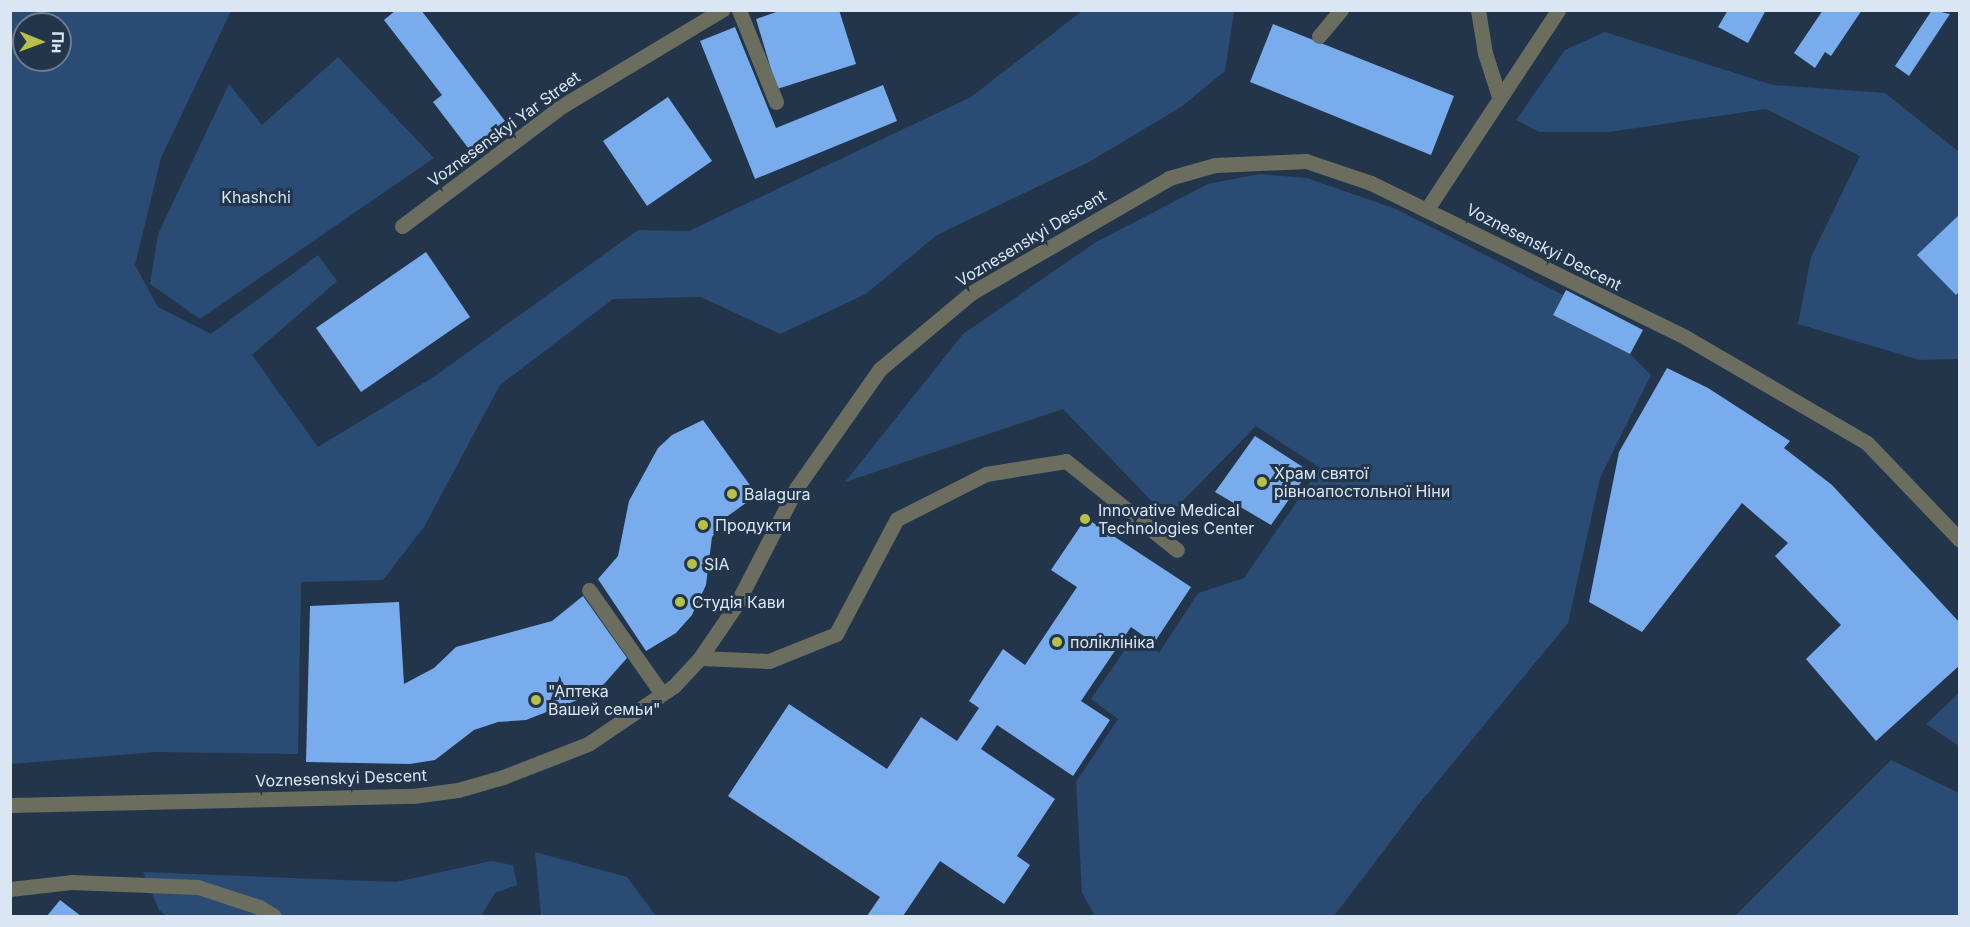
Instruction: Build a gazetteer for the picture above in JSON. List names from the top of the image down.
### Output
{
  "streets": {
    "street": ["Voznesenskyi Yar Street", "Voznesenskyi Descent"]
  },
  "parks": ["Khashchi"],
  "places": [
    "Храм святої рівноапостольної Ніни",
    "Balagura",
    "Innovative Medical Technologies Center",
    "Продукти",
    "SIA",
    "Студія Кави",
    "поліклініка",
    "\"Аптека Вашей семьи\""
  ],
  "north": "right"
}
